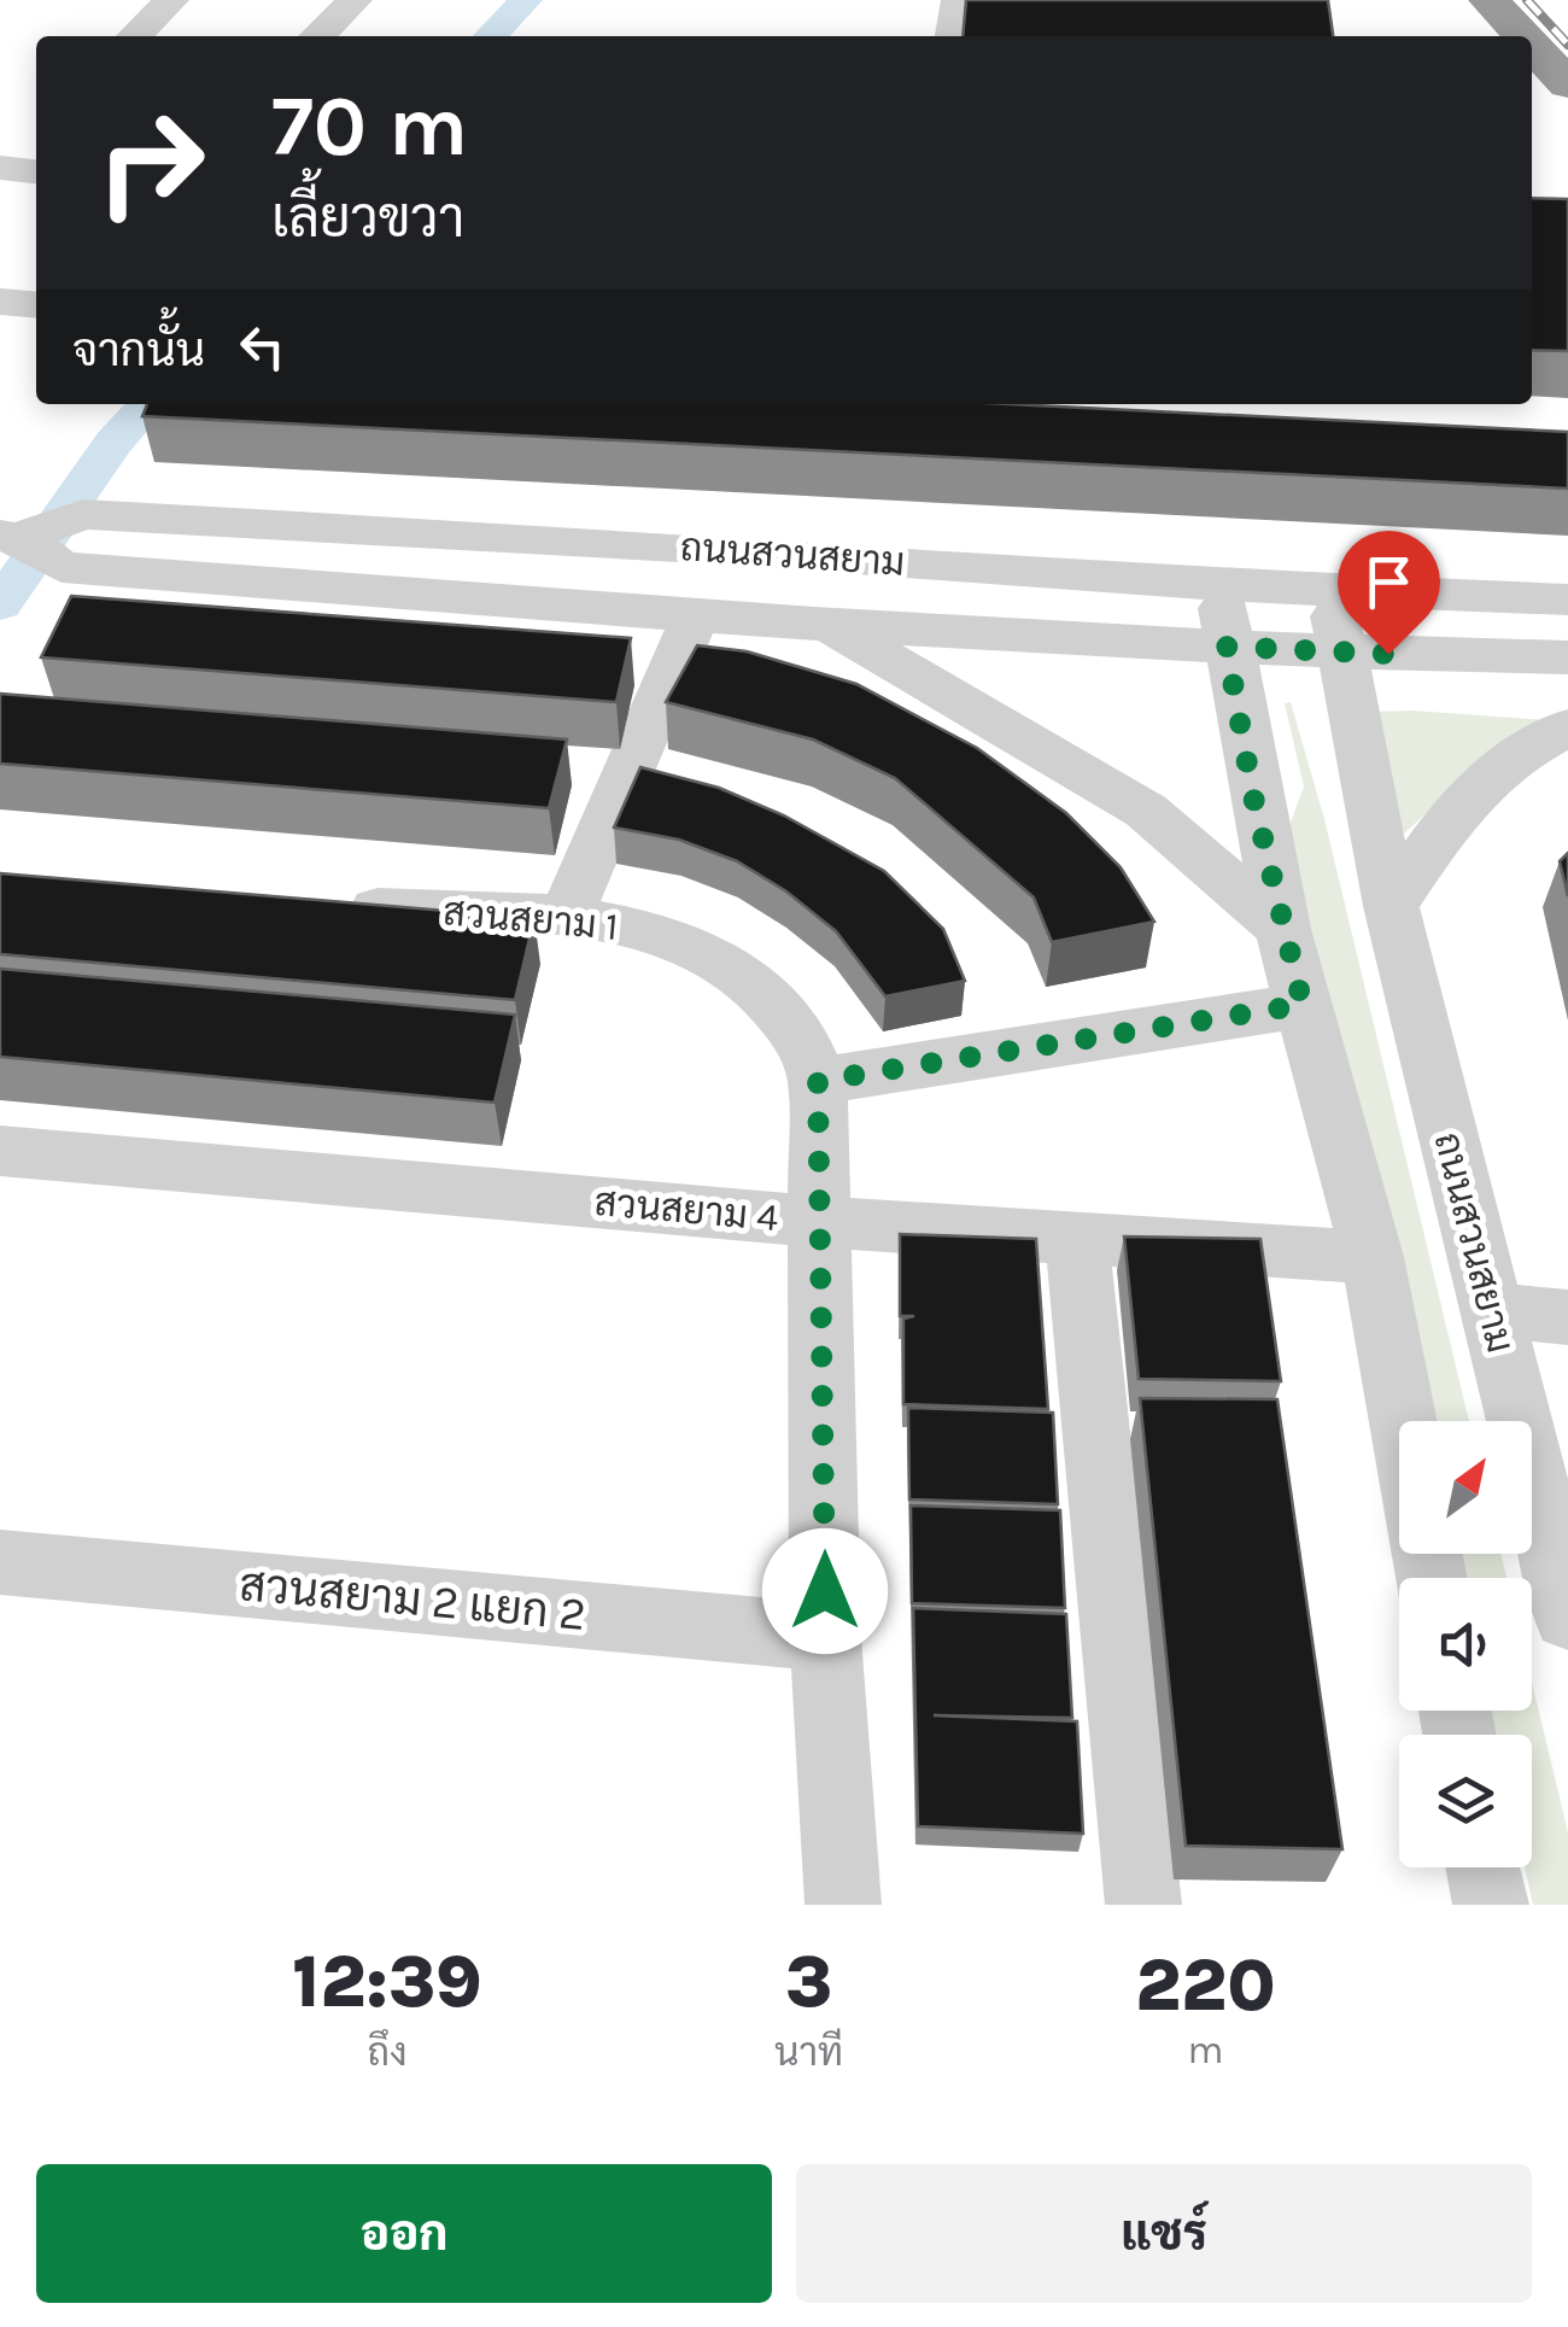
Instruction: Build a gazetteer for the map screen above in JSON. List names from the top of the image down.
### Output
{
  "streets": {
    "street": [
      "ถนนสวนสยาม",
      "สวนสยาม 1",
      "สวนสยาม 4",
      "สวนสยาม 2 แยก 2"
    ]
  },
  "north": "top right",
  "page": {
    "turn": ["70 m", "เลี้ยวขวา"],
    "then": "จากนั้น",
    "eta": [
      "12:39",
      "ถึง",
      "3",
      "นาที",
      "220",
      "m"
    ],
    "buttons": ["ออก", "แชร์"]
  }
}
